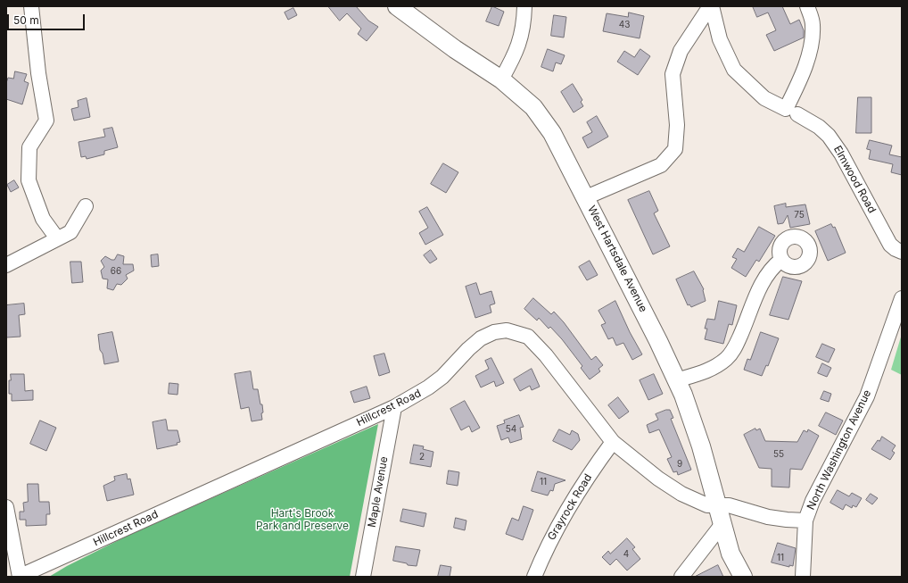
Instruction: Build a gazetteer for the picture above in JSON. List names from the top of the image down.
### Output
{
  "streets": {
    "main road": ["West Hartsdale Avenue"],
    "street": [
      "Elmwood Road",
      "Hillcrest Road",
      "North Washington Avenue",
      "Maple Avenue",
      "Grayrock Road"
    ]
  },
  "crossings": [
    ["West Hartsdale Avenue", "Hillcrest Road"],
    ["West Hartsdale Avenue", "North Washington Avenue"],
    ["Hillcrest Road", "North Washington Avenue"],
    ["Hillcrest Road", "Maple Avenue"],
    ["Hillcrest Road", "Grayrock Road"]
  ],
  "parks": ["Hart's Brook Park and Preserve"],
  "house_numbers": [
    "43",
    "75",
    "66",
    "54",
    "55",
    "2",
    "9",
    "11",
    "4",
    "11"
  ],
  "scale_bar": "50 m"
}
